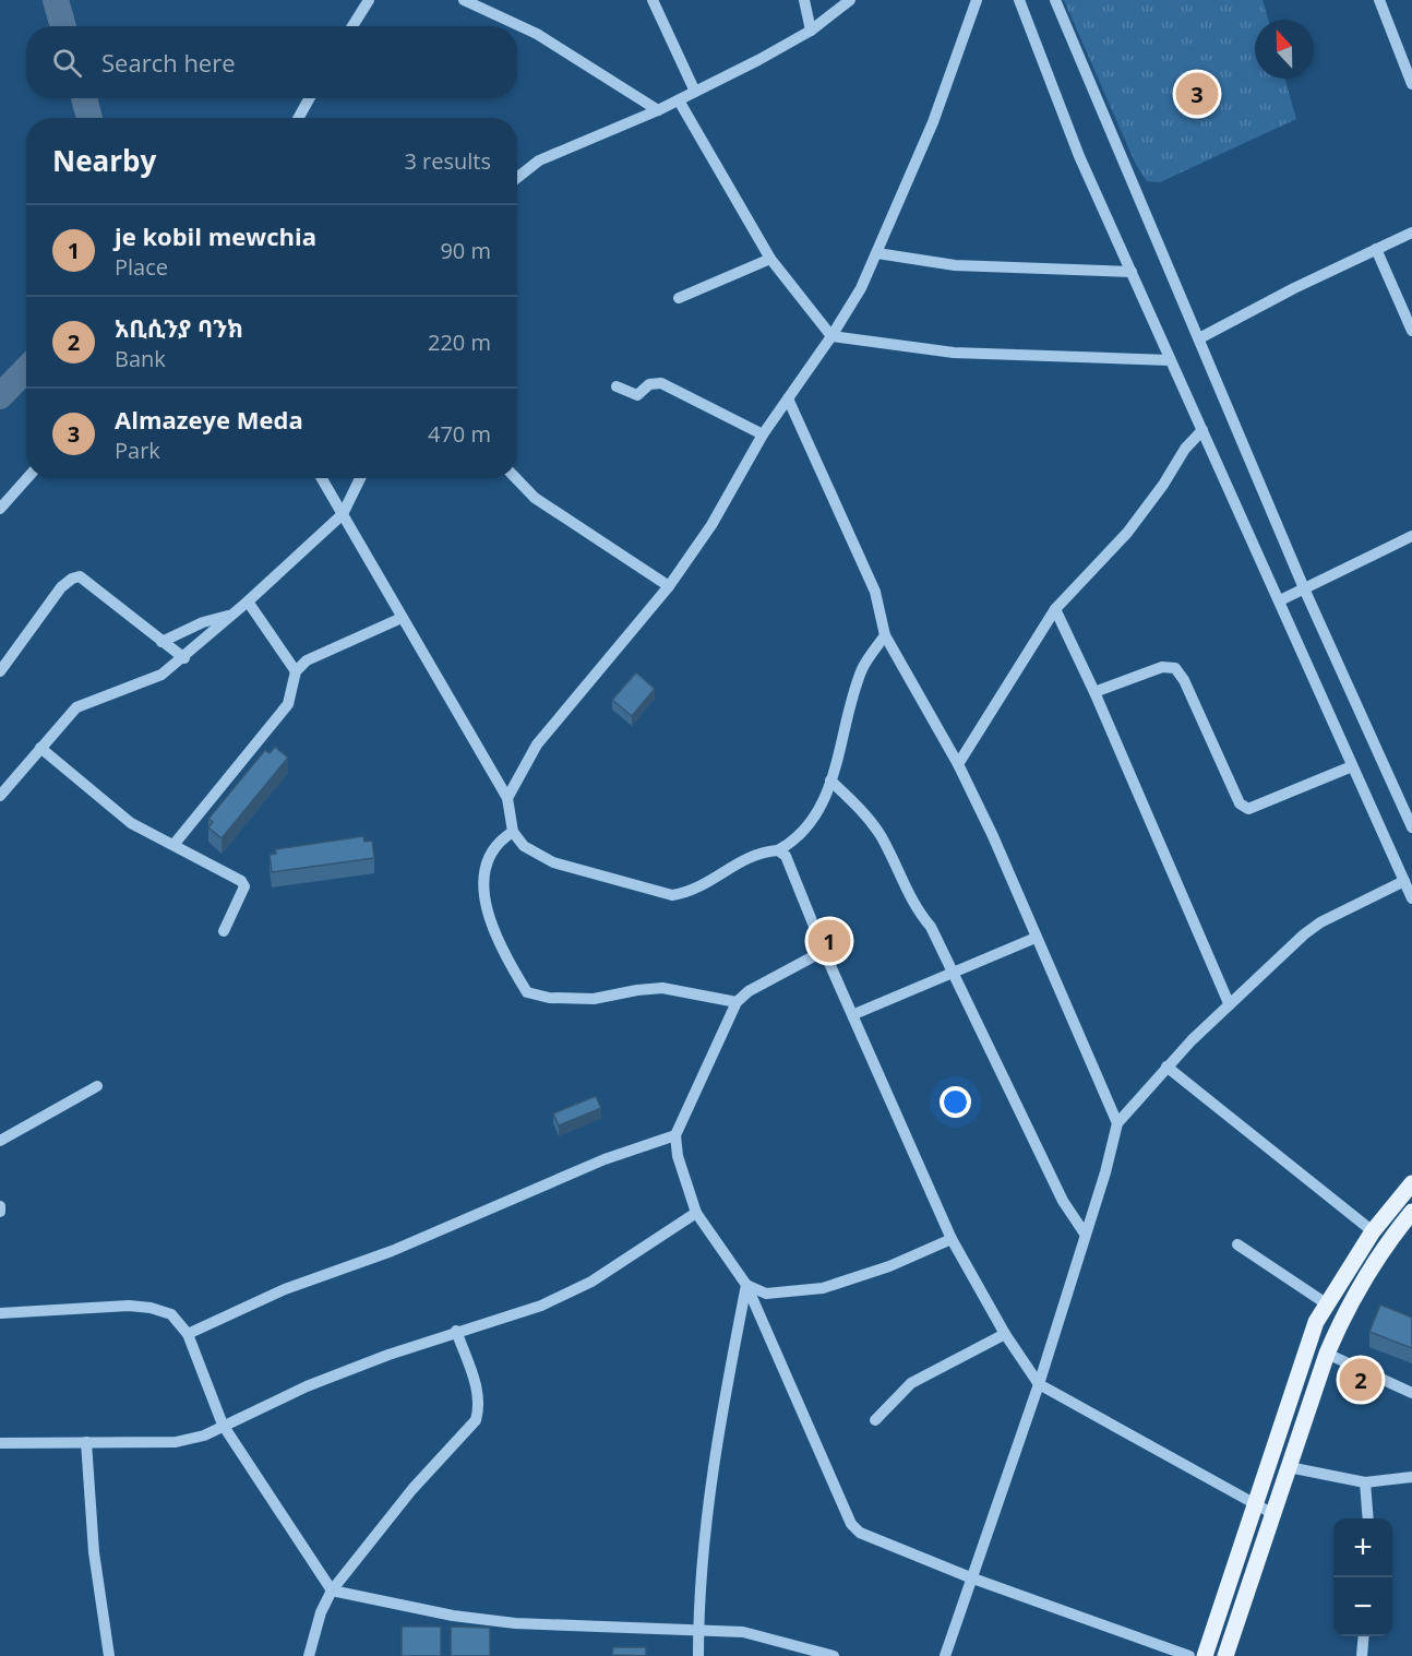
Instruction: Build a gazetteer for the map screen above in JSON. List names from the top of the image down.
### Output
{
  "north": "top",
  "page": {
    "search": "Search here",
    "pins": ["3", "1", "2"],
    "heading": ["Nearby", "3 results"],
    "list": [
      {
        "mark": "1",
        "name": "je kobil mewchia",
        "note": "Place",
        "value": "90 m"
      },
      {
        "mark": "2",
        "name": "አቢሲንያ ባንክ",
        "note": "Bank",
        "value": "220 m"
      },
      {
        "mark": "3",
        "name": "Almazeye Meda",
        "note": "Park",
        "value": "470 m"
      }
    ],
    "map_buttons": ["+", "−"]
  }
}
